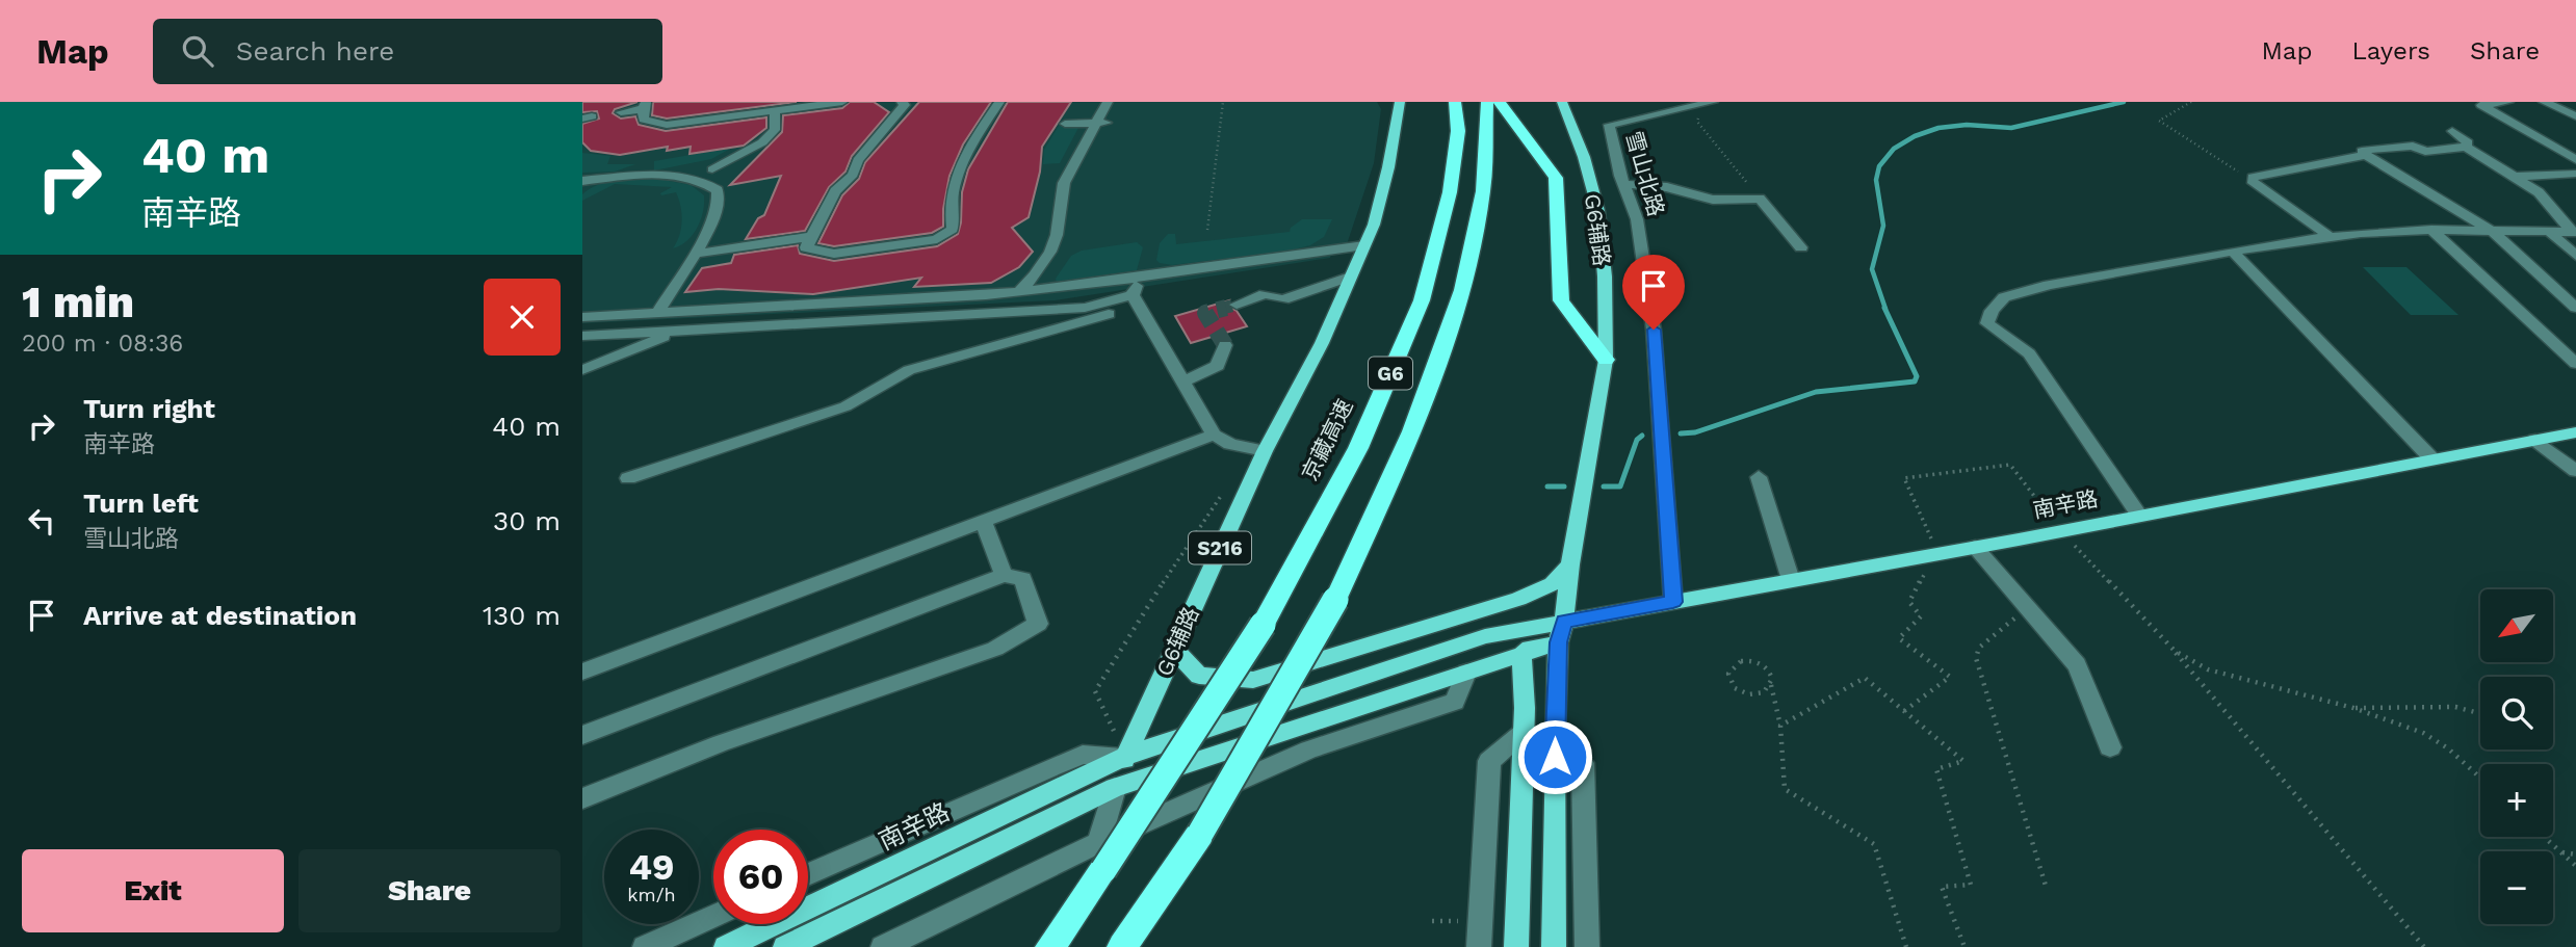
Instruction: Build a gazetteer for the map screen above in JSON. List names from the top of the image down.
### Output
{
  "streets": {
    "highway": ["G6", "京藏高速"],
    "main road": ["G6辅路", "南辛路", "S216"],
    "street": ["雪山北路"]
  },
  "crossings": [
    ["雪山北路", "南辛路"],
    ["G6辅路", "南辛路"]
  ],
  "north": "bottom left",
  "page": {
    "header": "Map",
    "search": "Search here",
    "nav": ["Map", "Layers", "Share"],
    "turn": ["40 m", "南辛路"],
    "heading": ["1 min", "200 m · 08:36"],
    "list": [
      {
        "name": "Turn right",
        "note": "南辛路",
        "value": "40 m"
      },
      {
        "name": "Turn left",
        "note": "雪山北路",
        "value": "30 m"
      },
      {
        "name": "Arrive at destination",
        "value": "130 m"
      }
    ],
    "map_buttons": ["+", "−"],
    "speed": "49 km/h",
    "limit": "60",
    "buttons": ["Exit", "Share"]
  }
}
